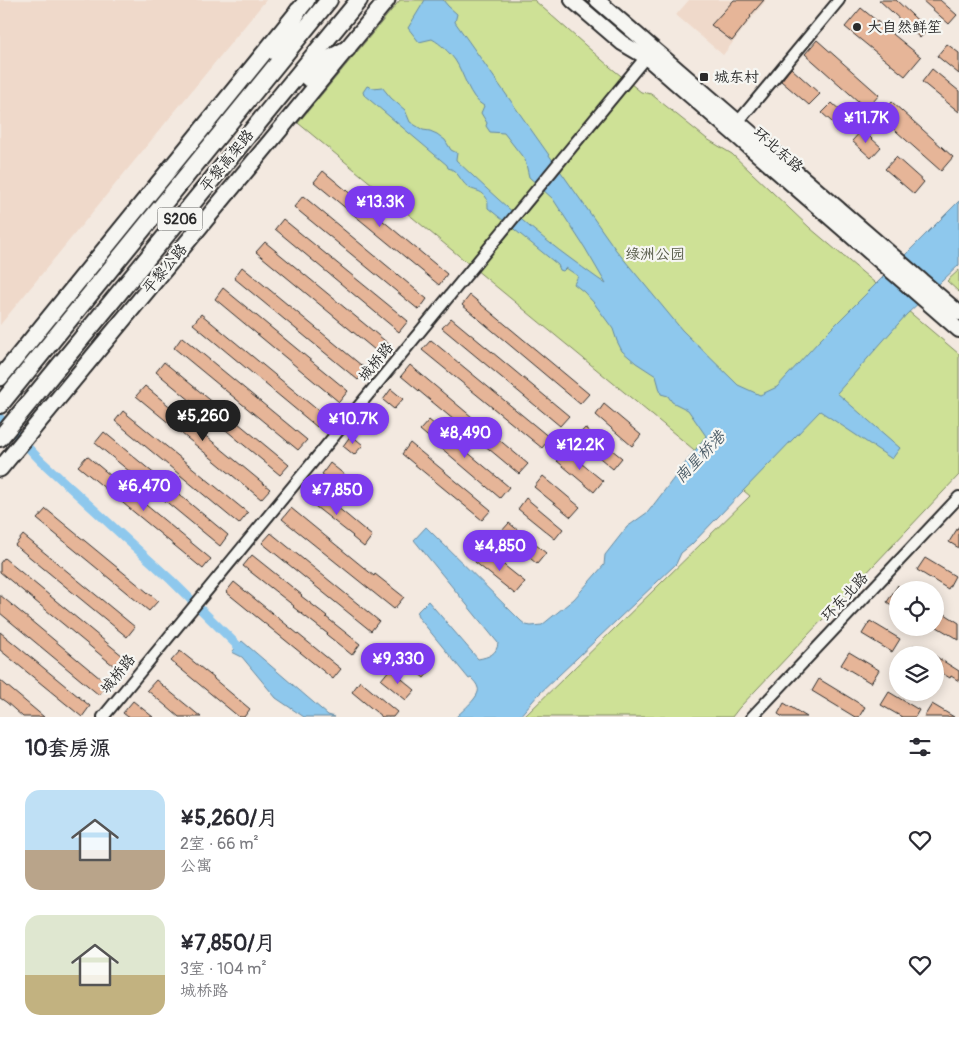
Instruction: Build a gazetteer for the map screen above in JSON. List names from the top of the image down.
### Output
{
  "streets": {
    "highway": ["平黎高架路", "S206"],
    "main road": ["环北东路", "平黎公路"],
    "street": ["城桥路", "环东北路"]
  },
  "crossings": [
    ["环北东路", "城桥路"]
  ],
  "water": ["南星桥港"],
  "parks": ["绿洲公园"],
  "places": {
    "other": ["大自然鲜笙"],
    "transit": ["城东村"]
  },
  "page": {
    "price": [
      "¥11.7K",
      "¥13.3K",
      "¥5,260",
      "¥10.7K",
      "¥8,490",
      "¥12.2K",
      "¥6,470",
      "¥7,850",
      "¥4,850",
      "¥9,330"
    ],
    "heading": "10套房源",
    "list": [
      {
        "name": "¥5,260/月",
        "note": "2室 · 66 m² · 公寓"
      },
      {
        "name": "¥7,850/月",
        "note": "3室 · 104 m² · 城桥路"
      }
    ]
  }
}
